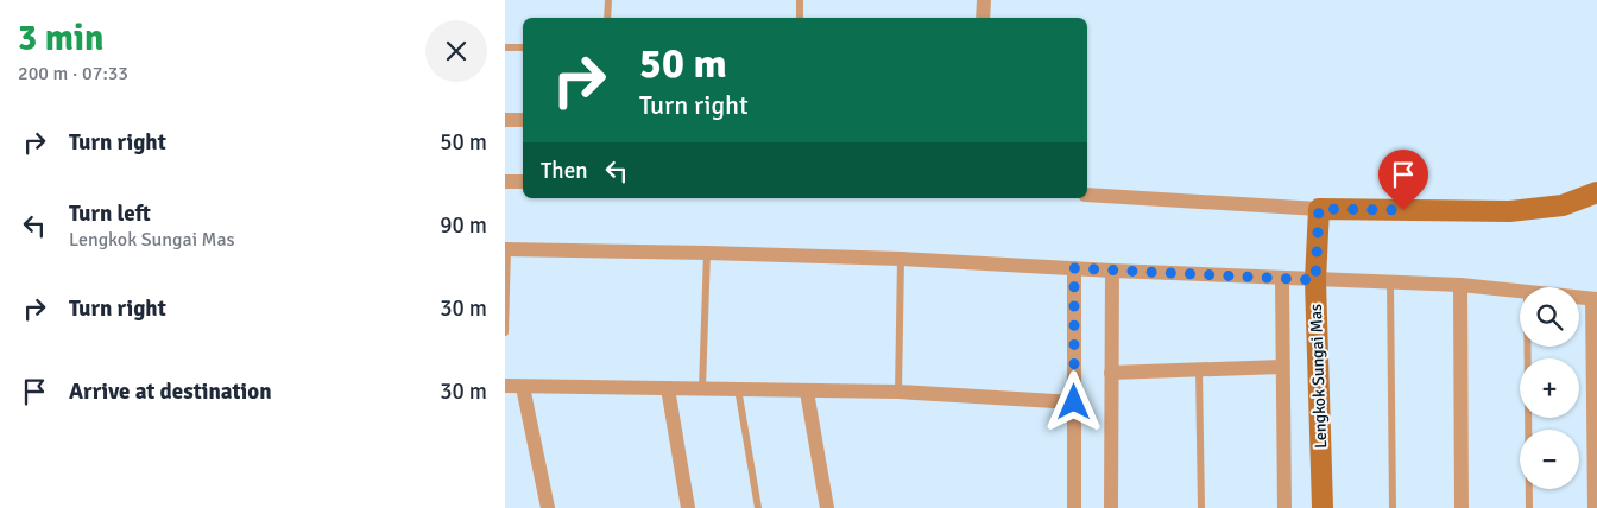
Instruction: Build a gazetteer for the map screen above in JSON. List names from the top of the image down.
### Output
{
  "streets": {
    "street": ["Lengkok Sungai Mas"]
  },
  "page": {
    "heading": ["3 min", "200 m · 07:33"],
    "turn": ["50 m", "Turn right"],
    "list": [
      {
        "name": "Turn right",
        "value": "50 m"
      },
      {
        "name": "Turn left",
        "note": "Lengkok Sungai Mas",
        "value": "90 m"
      },
      {
        "name": "Turn right",
        "value": "30 m"
      },
      {
        "name": "Arrive at destination",
        "value": "30 m"
      }
    ],
    "then": "Then",
    "map_buttons": ["+", "−"]
  }
}
